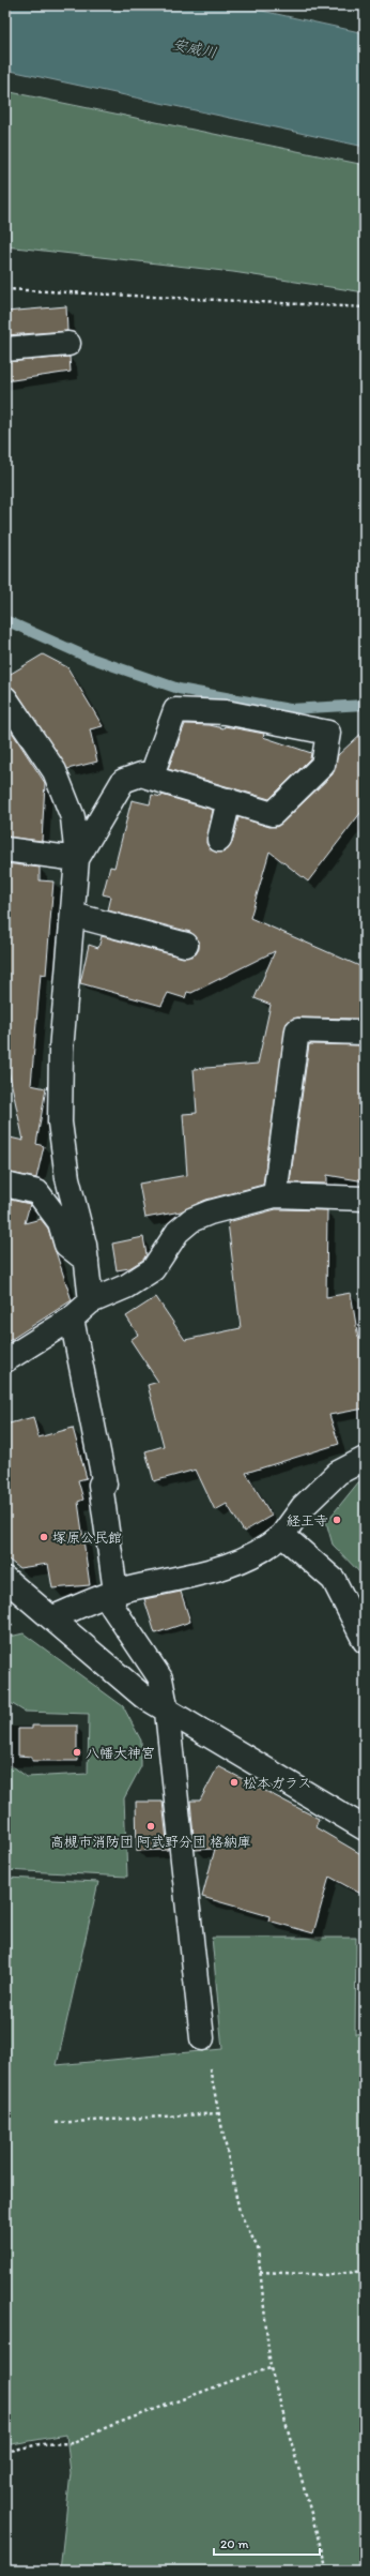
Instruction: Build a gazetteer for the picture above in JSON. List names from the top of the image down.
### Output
{
  "water": ["安威川"],
  "places": [
    "経王寺",
    "塚原公民館",
    "八幡大神宮",
    "松本ガラス",
    "高槻市消防団 阿武野分団 格納庫"
  ],
  "scale_bar": "20 m"
}
